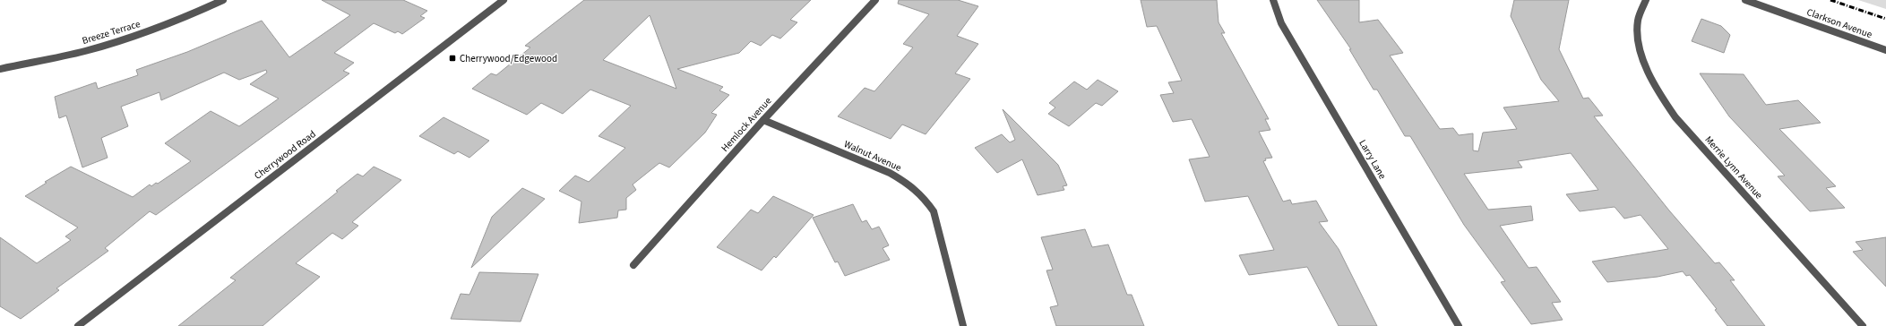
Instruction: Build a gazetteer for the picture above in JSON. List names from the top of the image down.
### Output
{
  "streets": {
    "street": [
      "Clarkson Avenue",
      "Breeze Terrace",
      "Hemlock Avenue",
      "Cherrywood Road",
      "Walnut Avenue",
      "Larry Lane",
      "Merrie Lynn Avenue"
    ]
  },
  "crossings": [
    ["Hemlock Avenue", "Walnut Avenue"]
  ],
  "places": {
    "transit": ["Cherrywood/Edgewood"]
  }
}
